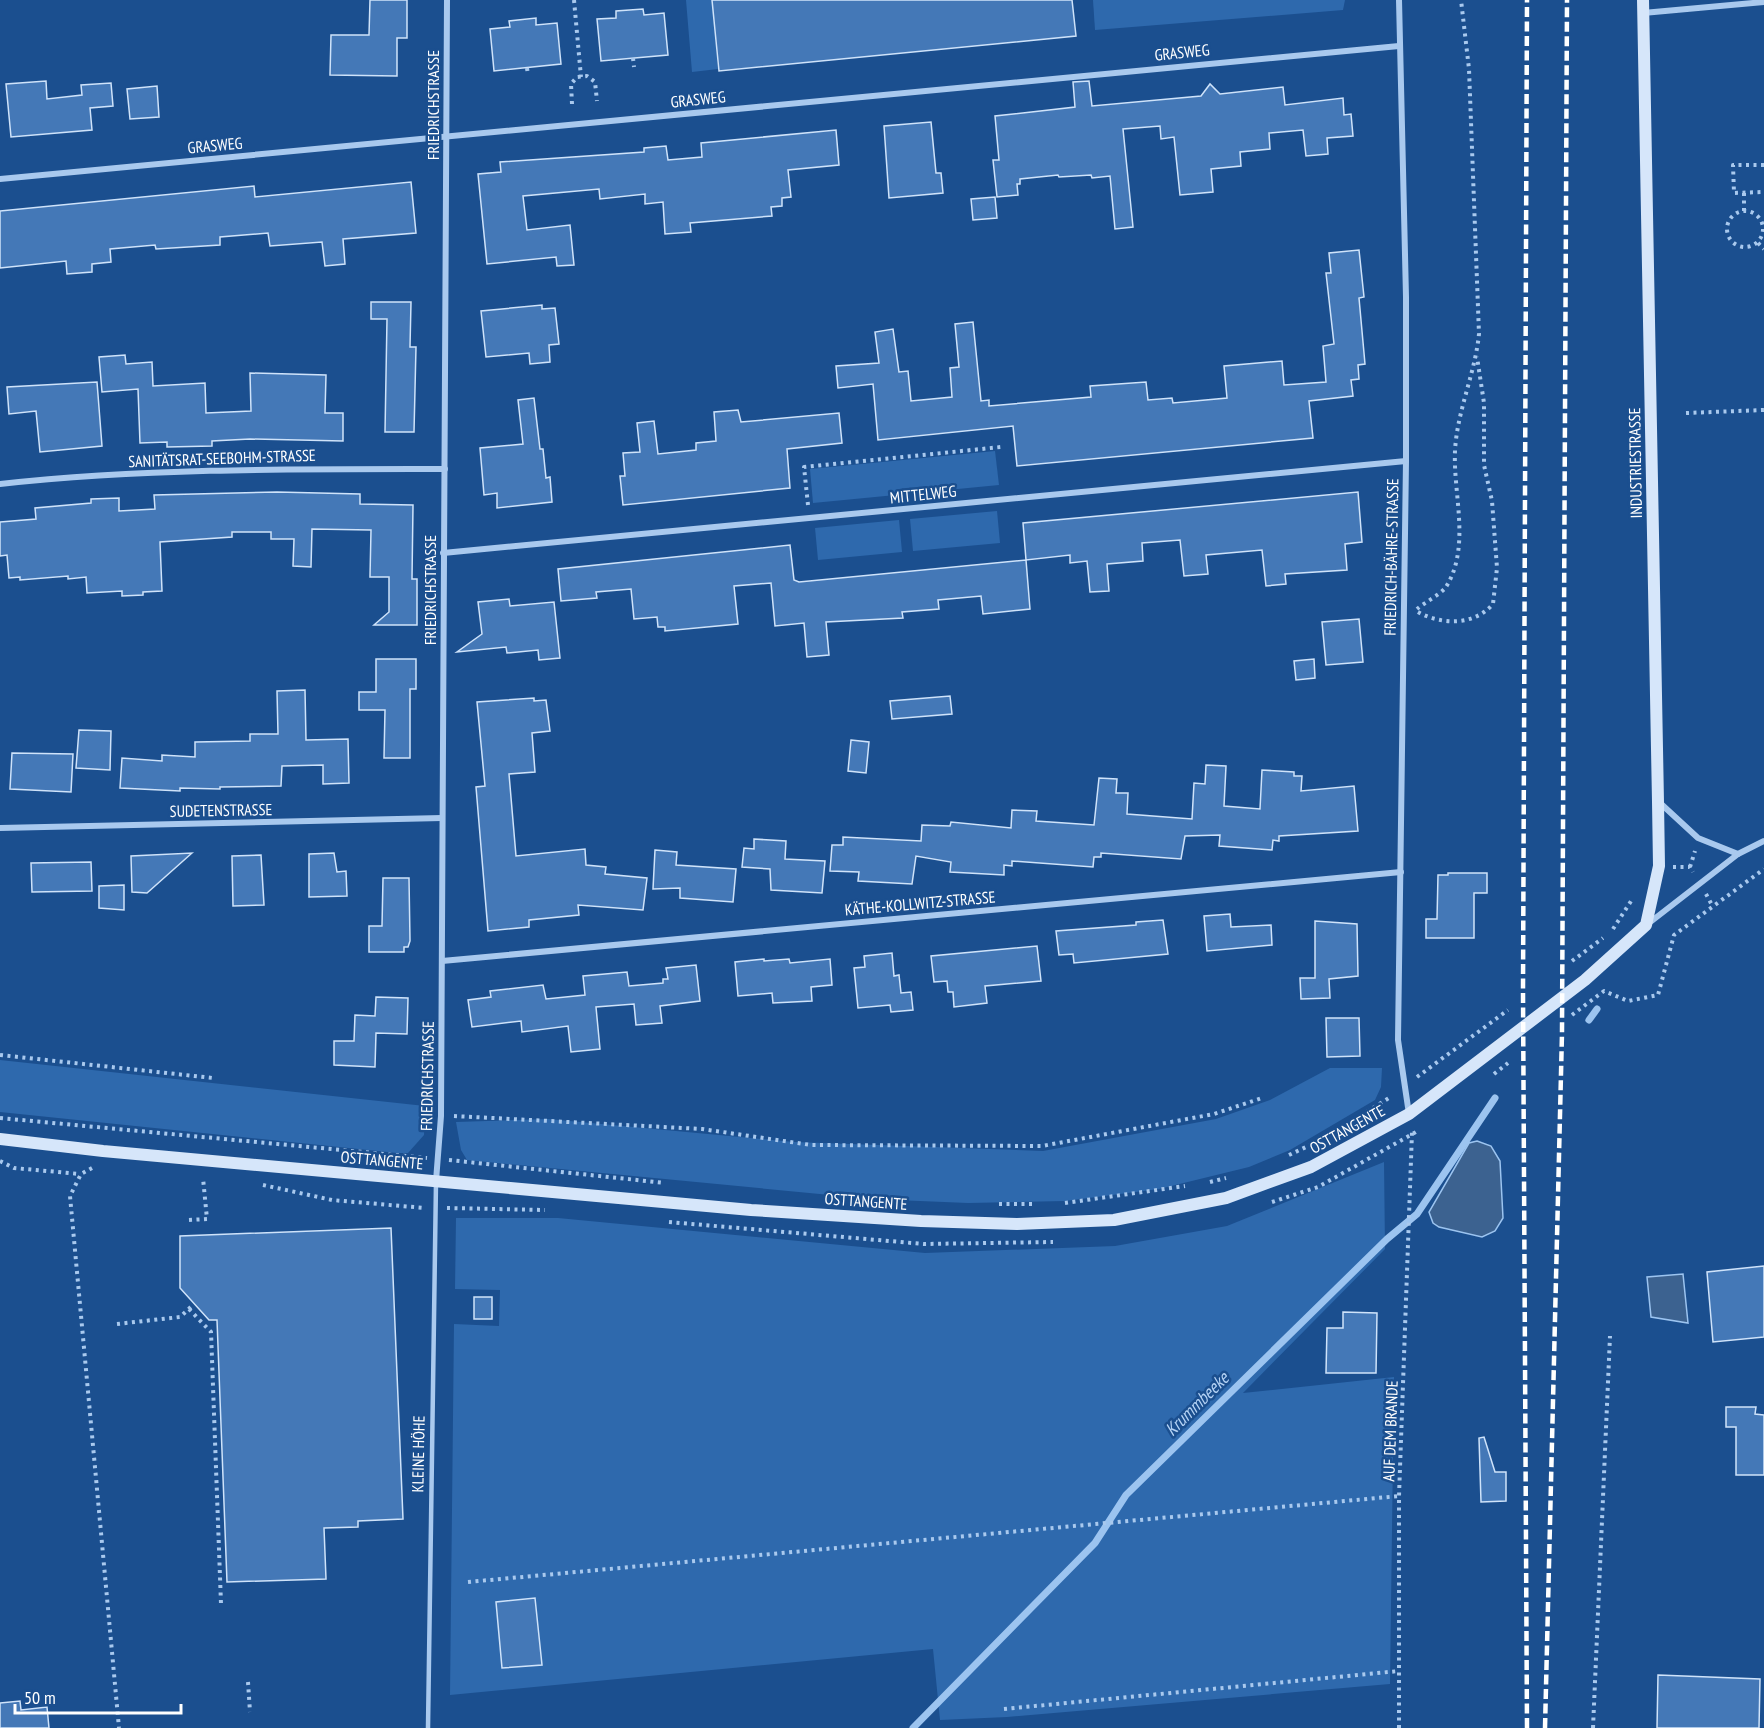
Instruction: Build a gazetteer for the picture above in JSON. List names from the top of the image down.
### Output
{
  "streets": {
    "street": [
      "GRASWEG",
      "FRIEDRICHSTRASSE",
      "SANITÄTSRAT-SEEBOHM-STRASSE",
      "INDUSTRIESTRASSE",
      "MITTELWEG",
      "FRIEDRICH-BÄHRE-STRASSE",
      "SUDETENSTRASSE",
      "KÄTHE-KOLLWITZ-STRASSE",
      "OSTTANGENTE"
    ],
    "lane": ["KLEINE HÖHE"],
    "path": ["AUF DEM BRANDE"]
  },
  "crossings": [
    ["GRASWEG", "FRIEDRICHSTRASSE"],
    ["GRASWEG", "FRIEDRICH-BÄHRE-STRASSE"],
    ["FRIEDRICHSTRASSE", "SANITÄTSRAT-SEEBOHM-STRASSE"],
    ["FRIEDRICHSTRASSE", "MITTELWEG"],
    ["FRIEDRICHSTRASSE", "SUDETENSTRASSE"],
    ["FRIEDRICHSTRASSE", "KÄTHE-KOLLWITZ-STRASSE"],
    ["FRIEDRICHSTRASSE", "OSTTANGENTE"],
    ["FRIEDRICHSTRASSE", "KLEINE HÖHE"],
    ["INDUSTRIESTRASSE", "OSTTANGENTE"],
    ["MITTELWEG", "FRIEDRICH-BÄHRE-STRASSE"],
    ["FRIEDRICH-BÄHRE-STRASSE", "KÄTHE-KOLLWITZ-STRASSE"],
    ["FRIEDRICH-BÄHRE-STRASSE", "OSTTANGENTE"],
    ["OSTTANGENTE", "KLEINE HÖHE"]
  ],
  "water": ["Krummbeeke"],
  "scale_bar": "50 m"
}
